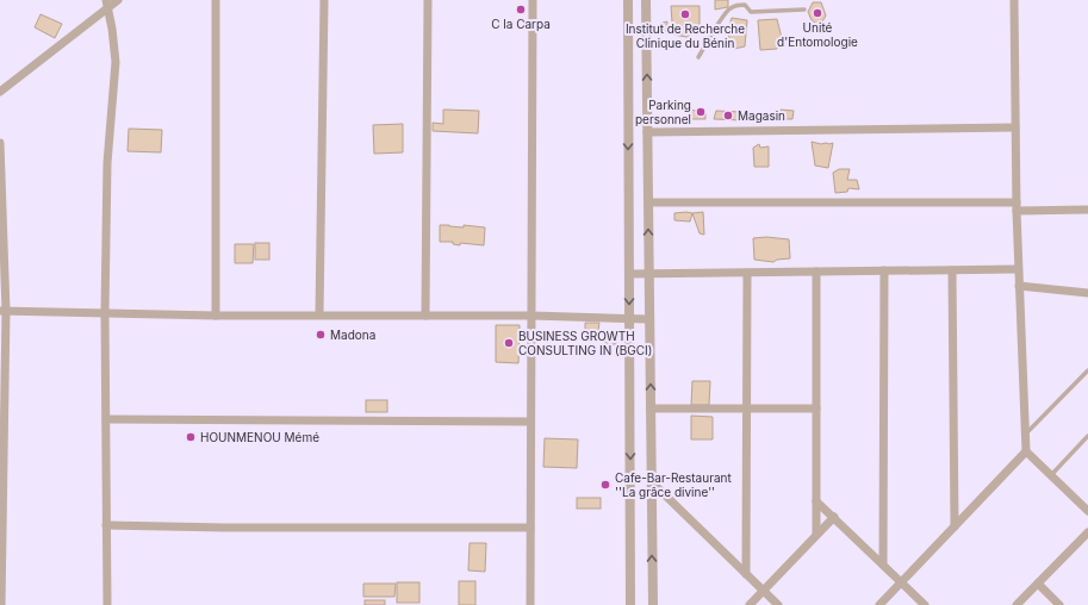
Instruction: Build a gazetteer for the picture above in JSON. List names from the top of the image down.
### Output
{
  "places": [
    "C la Carpa",
    "Unité d'Entomologie",
    "Institut de Recherche Clinique du Bénin",
    "Parking personnel",
    "Magasin",
    "Madona",
    "BUSINESS GROWTH CONSULTING IN (BGCI)",
    "HOUNMENOU Mémé",
    "Cafe-Bar-Restaurant ''La grâce divine''"
  ]
}
